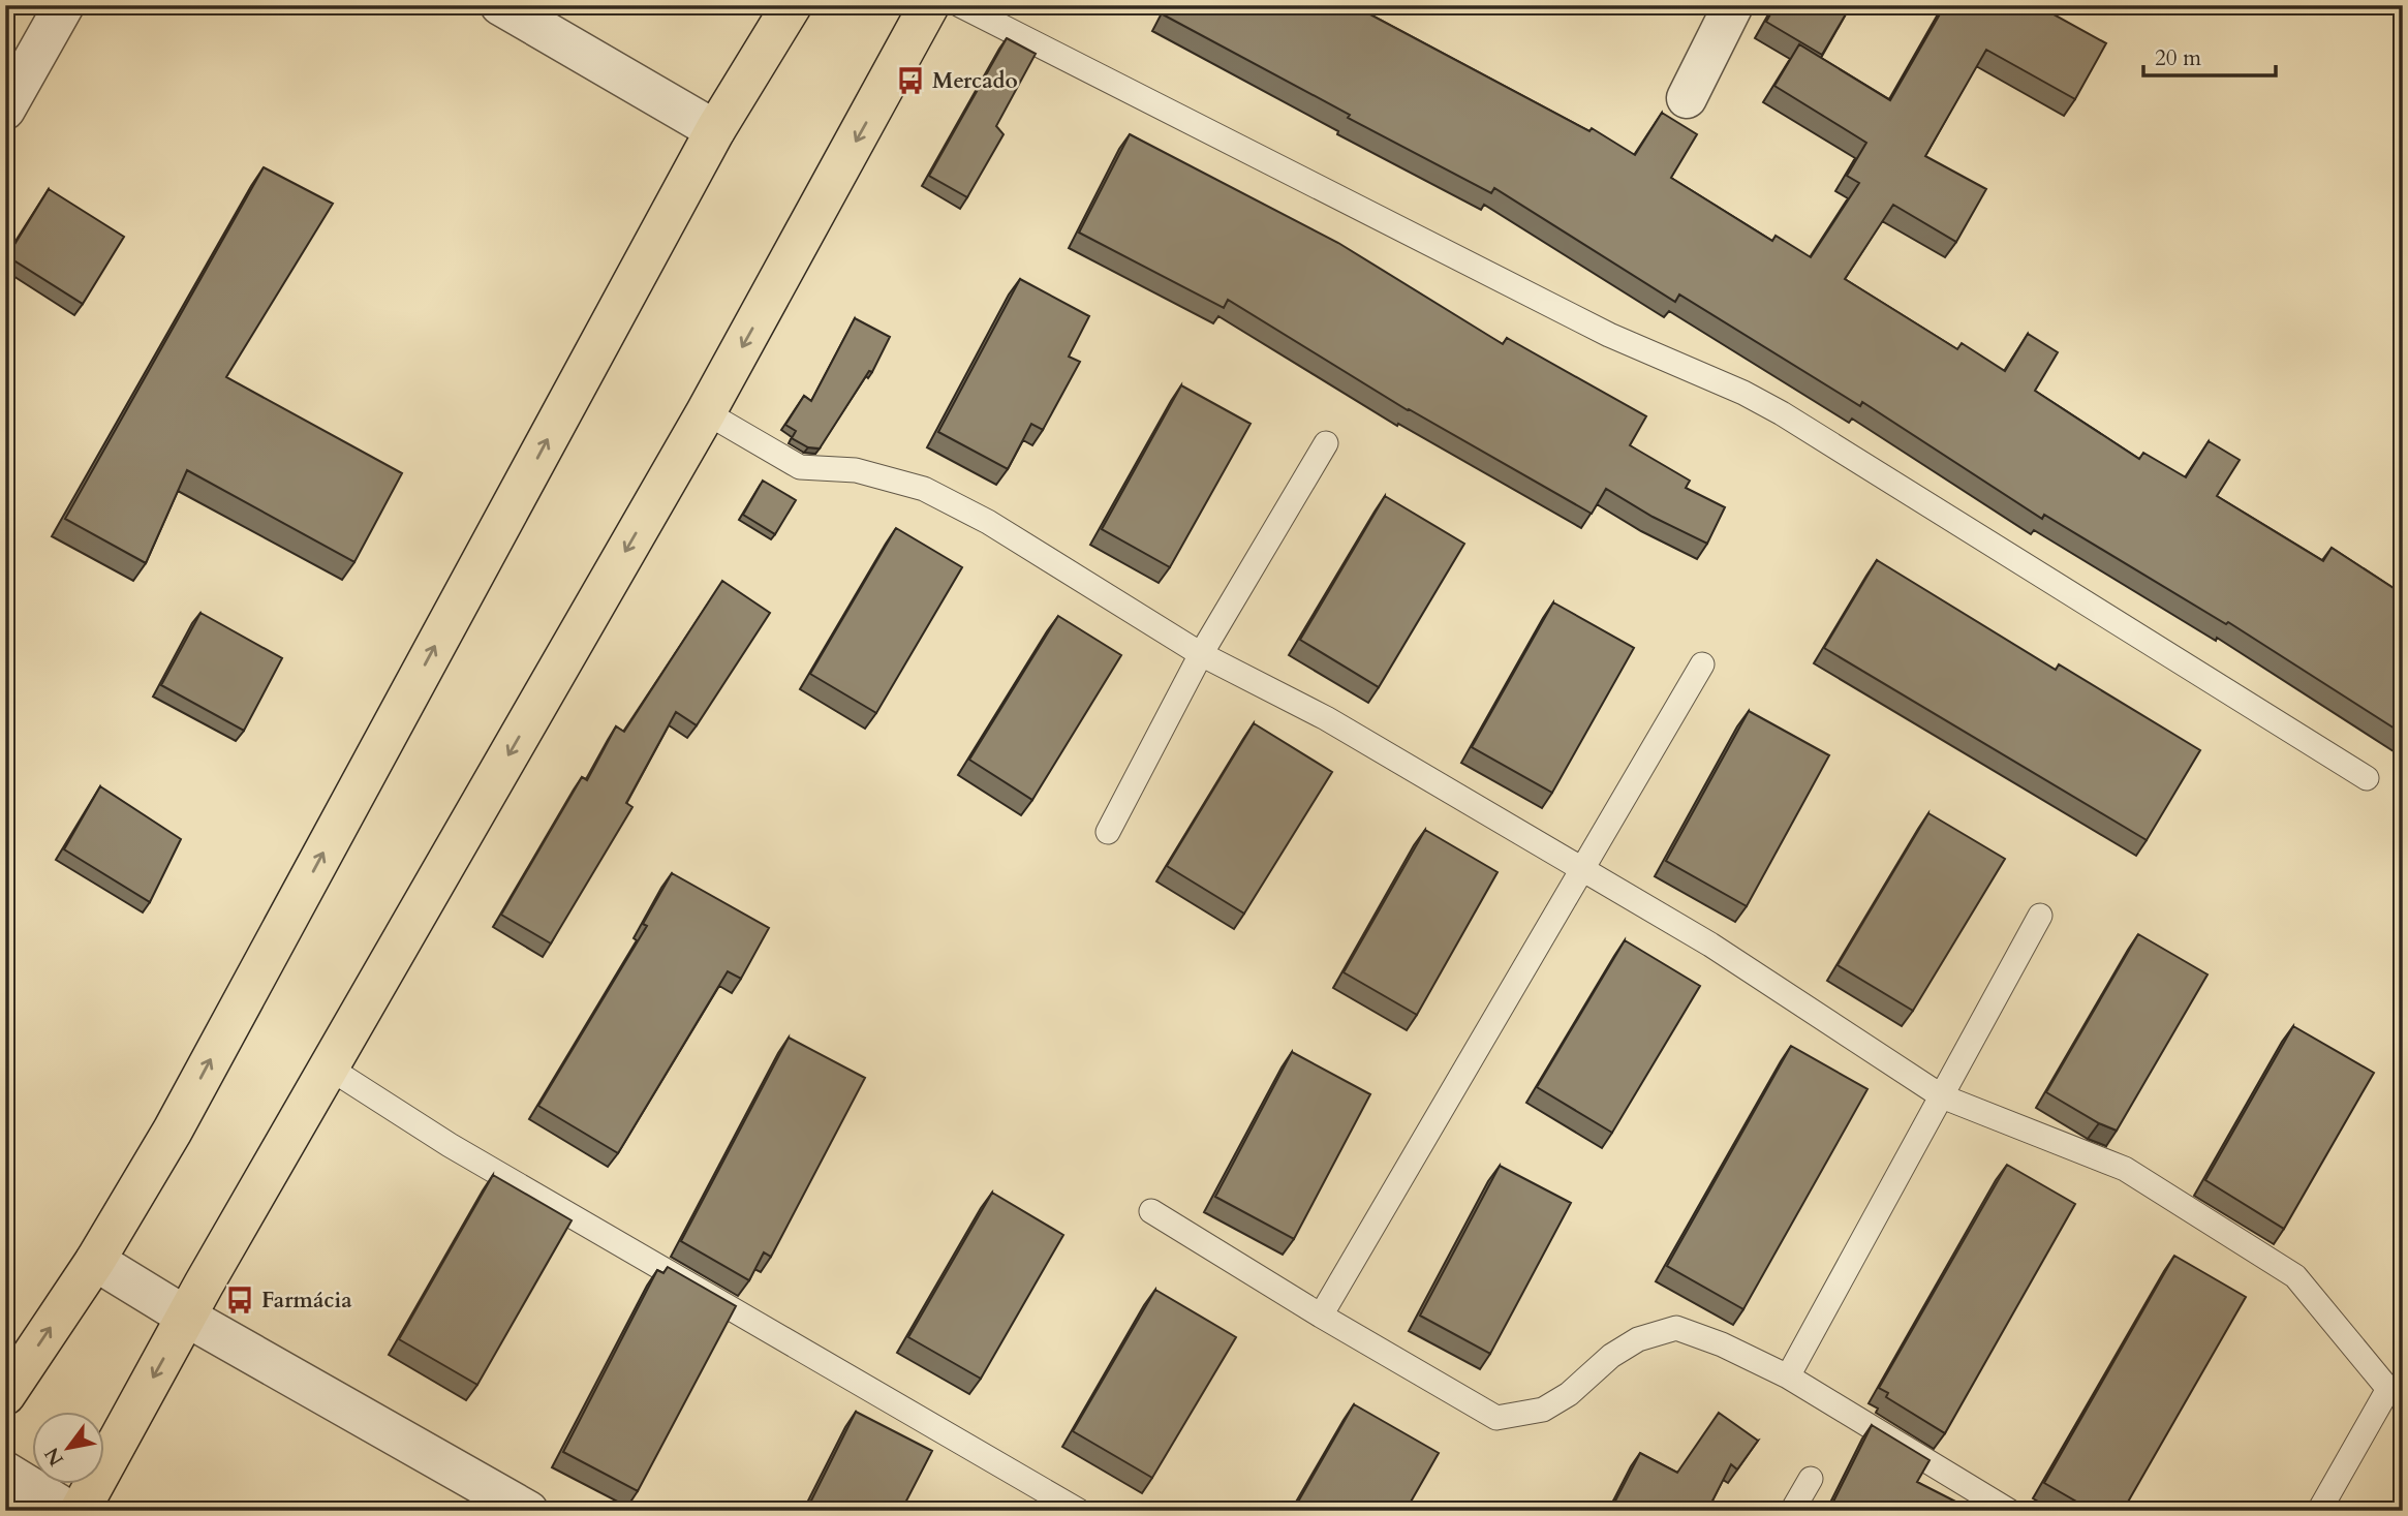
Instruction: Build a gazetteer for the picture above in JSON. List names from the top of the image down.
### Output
{
  "places": {
    "bus stop": ["Mercado", "Farmácia"]
  },
  "scale_bar": "20 m",
  "north": "bottom left"
}
